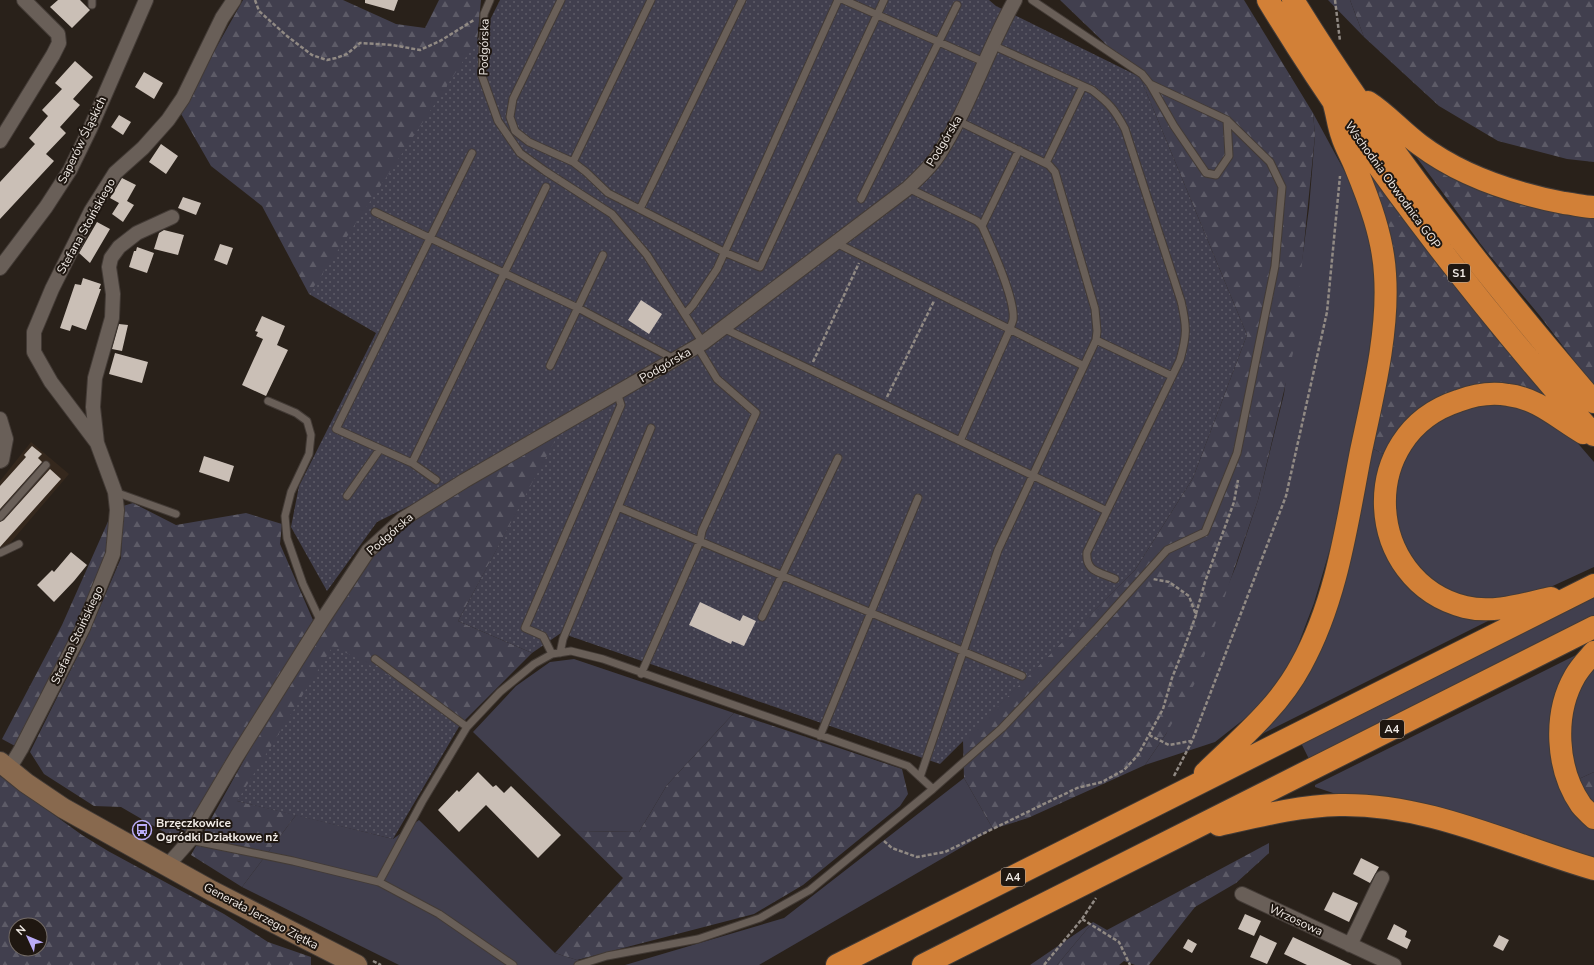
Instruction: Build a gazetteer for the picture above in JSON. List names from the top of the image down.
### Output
{
  "streets": {
    "highway": ["Wschodnia Obwodnica GOP", "S1", "A4"],
    "main road": ["Generała Jerzego Ziętka"],
    "street": [
      "Podgórska",
      "Saperów Śląskich",
      "Stefana Stoińskiego",
      "Wrzosowa"
    ]
  },
  "crossings": [
    ["Stefana Stoińskiego", "Generała Jerzego Ziętka"]
  ],
  "places": {
    "bus stop": ["Brzęczkowice Ogródki Działkowe nż"]
  },
  "north": "top left"
}
